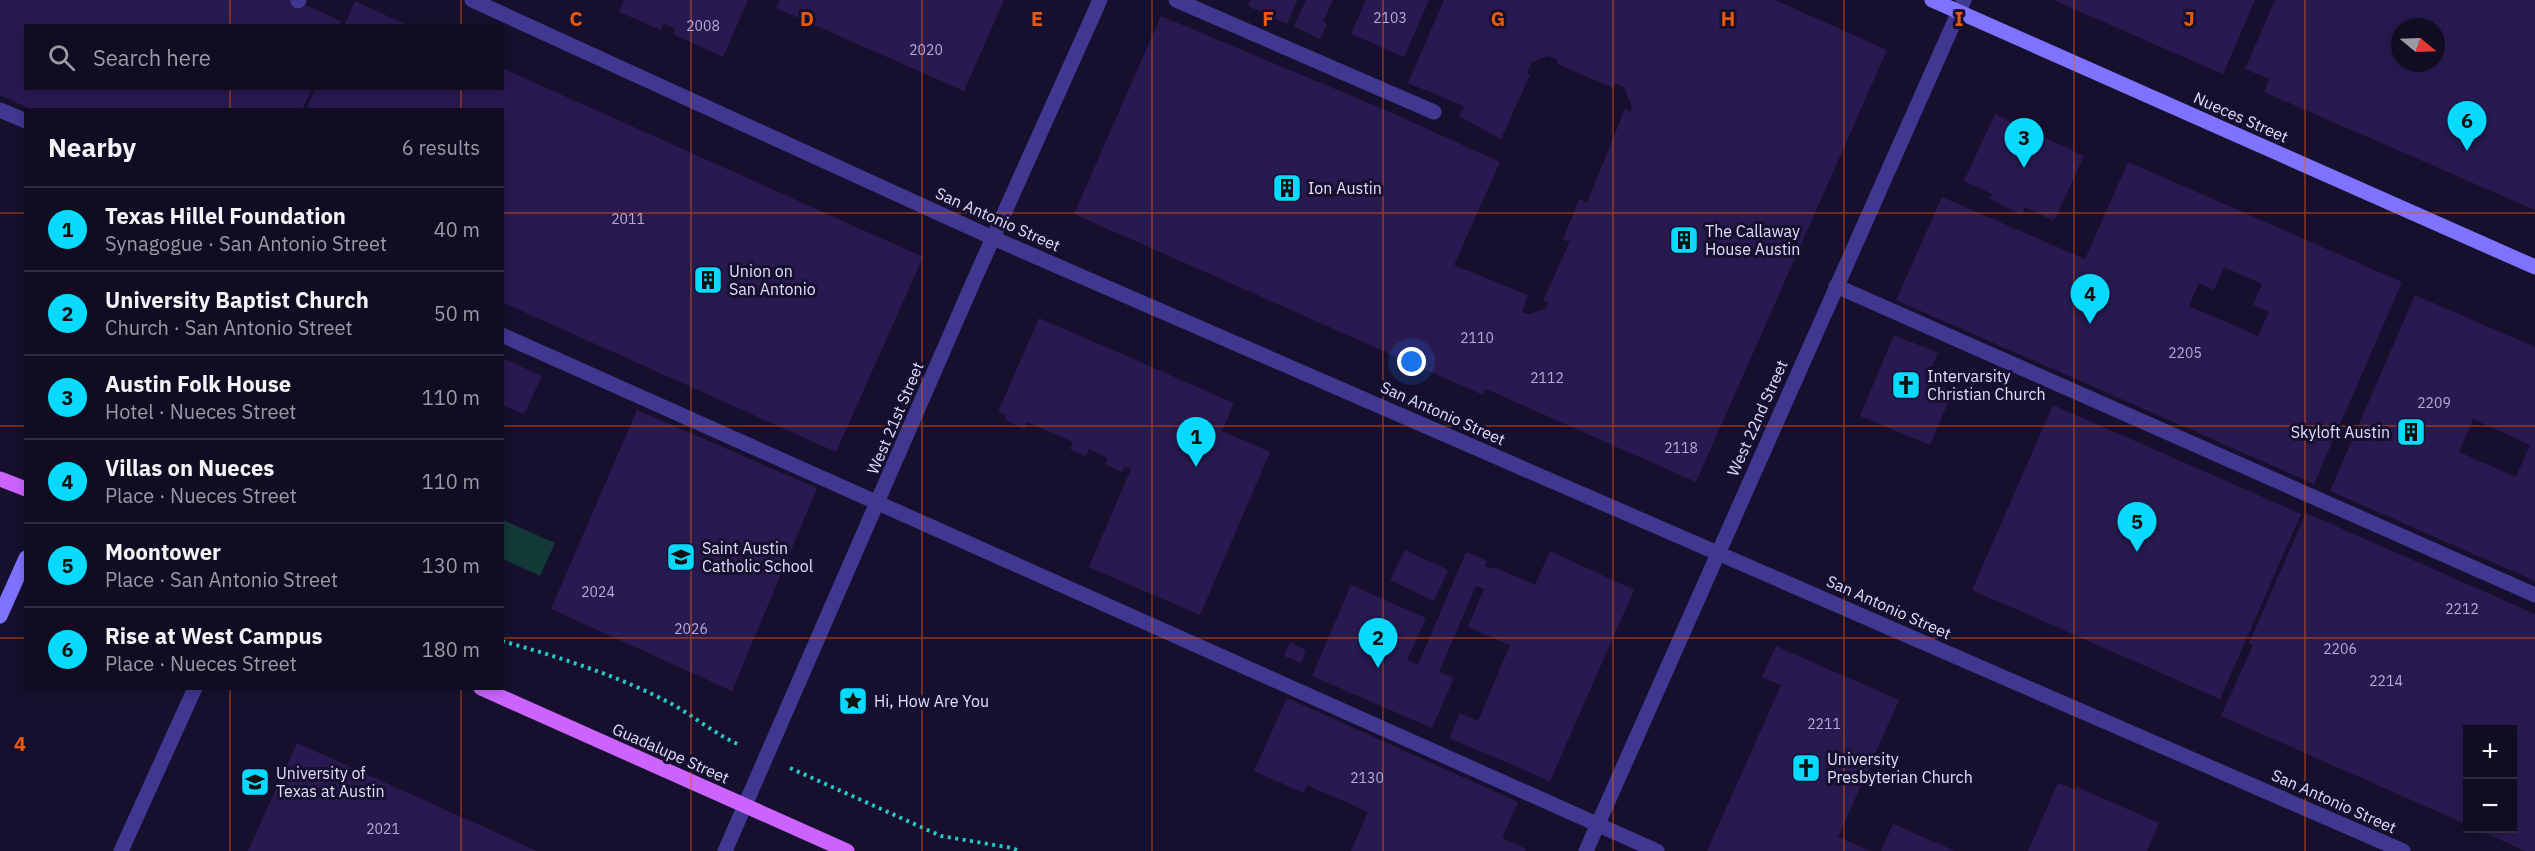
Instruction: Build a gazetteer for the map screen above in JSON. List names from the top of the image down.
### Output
{
  "streets": {
    "main road": ["Guadalupe Street"],
    "street": [
      "Nueces Street",
      "San Antonio Street",
      "West 21st Street",
      "West 22nd Street"
    ]
  },
  "crossings": [
    ["Nueces Street", "West 22nd Street"],
    ["San Antonio Street", "West 21st Street"],
    ["San Antonio Street", "West 22nd Street"],
    ["West 21st Street", "Guadalupe Street"]
  ],
  "places": {
    "building": [
      "Ion Austin",
      "The Callaway House Austin",
      "Union on San Antonio",
      "Skyloft Austin"
    ],
    "church": ["Intervarsity Christian Church", "University Presbyterian Church"],
    "school or university": ["Saint Austin Catholic School", "University of Texas at Austin"],
    "place": ["Hi, How Are You"]
  },
  "house_numbers": [
    "2103",
    "2008",
    "2020",
    "2011",
    "2110",
    "2205",
    "2112",
    "2209",
    "2118",
    "2024",
    "2212",
    "2026",
    "2206",
    "2214",
    "2211",
    "2130",
    "2021"
  ],
  "north": "right",
  "page": {
    "search": "Search here",
    "pins": [
      "6",
      "3",
      "4",
      "1",
      "5",
      "2"
    ],
    "heading": ["Nearby", "6 results"],
    "list": [
      {
        "mark": "1",
        "name": "Texas Hillel Foundation",
        "note": "Synagogue · San Antonio Street",
        "value": "40 m"
      },
      {
        "mark": "2",
        "name": "University Baptist Church",
        "note": "Church · San Antonio Street",
        "value": "50 m"
      },
      {
        "mark": "3",
        "name": "Austin Folk House",
        "note": "Hotel · Nueces Street",
        "value": "110 m"
      },
      {
        "mark": "4",
        "name": "Villas on Nueces",
        "note": "Place · Nueces Street",
        "value": "110 m"
      },
      {
        "mark": "5",
        "name": "Moontower",
        "note": "Place · San Antonio Street",
        "value": "130 m"
      },
      {
        "mark": "6",
        "name": "Rise at West Campus",
        "note": "Place · Nueces Street",
        "value": "180 m"
      }
    ],
    "map_buttons": ["+", "−"]
  },
  "grid": {
    "columns": [
      "C",
      "D",
      "E",
      "F",
      "G",
      "H",
      "I",
      "J"
    ],
    "rows": ["4"]
  }
}
